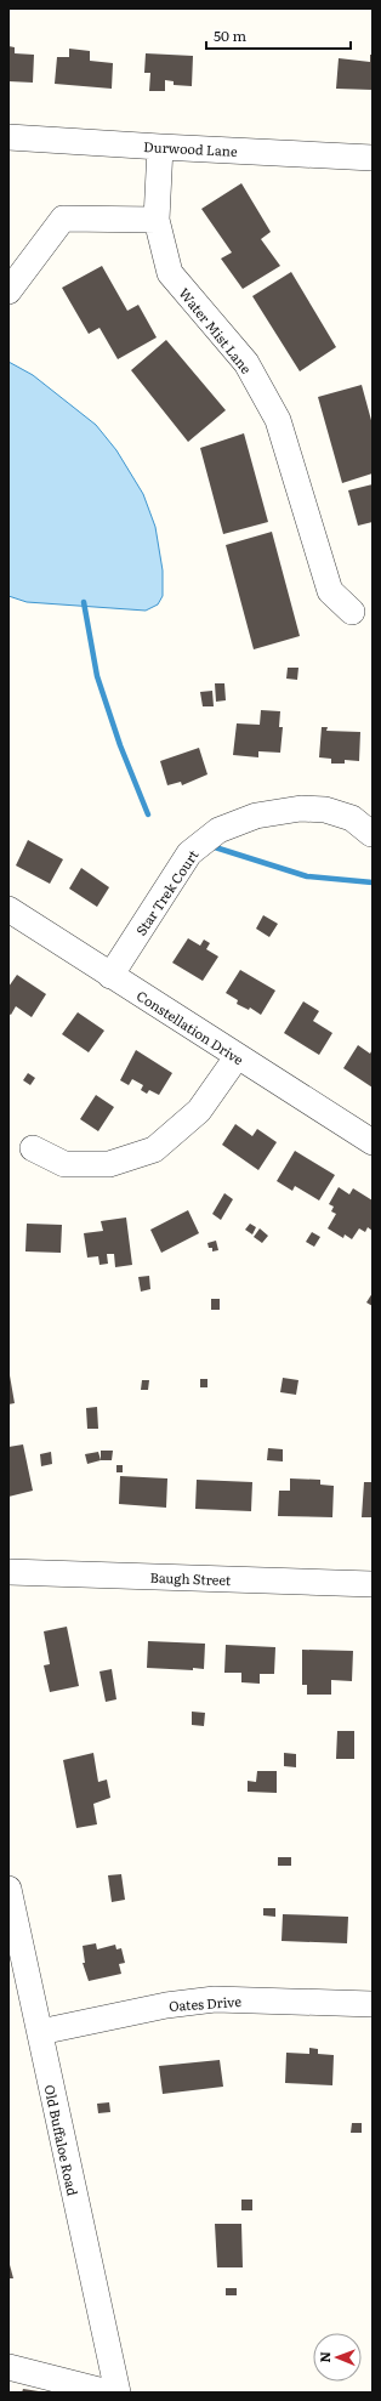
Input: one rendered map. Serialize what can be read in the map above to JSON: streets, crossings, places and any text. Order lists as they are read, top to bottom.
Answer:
{
  "streets": {
    "street": [
      "Durwood Lane",
      "Water Mist Lane",
      "Star Trek Court",
      "Constellation Drive",
      "Baugh Street",
      "Oates Drive",
      "Old Buffaloe Road"
    ]
  },
  "crossings": [
    ["Durwood Lane", "Water Mist Lane"],
    ["Star Trek Court", "Constellation Drive"],
    ["Oates Drive", "Old Buffaloe Road"]
  ],
  "scale_bar": "50 m",
  "north": "left"
}
